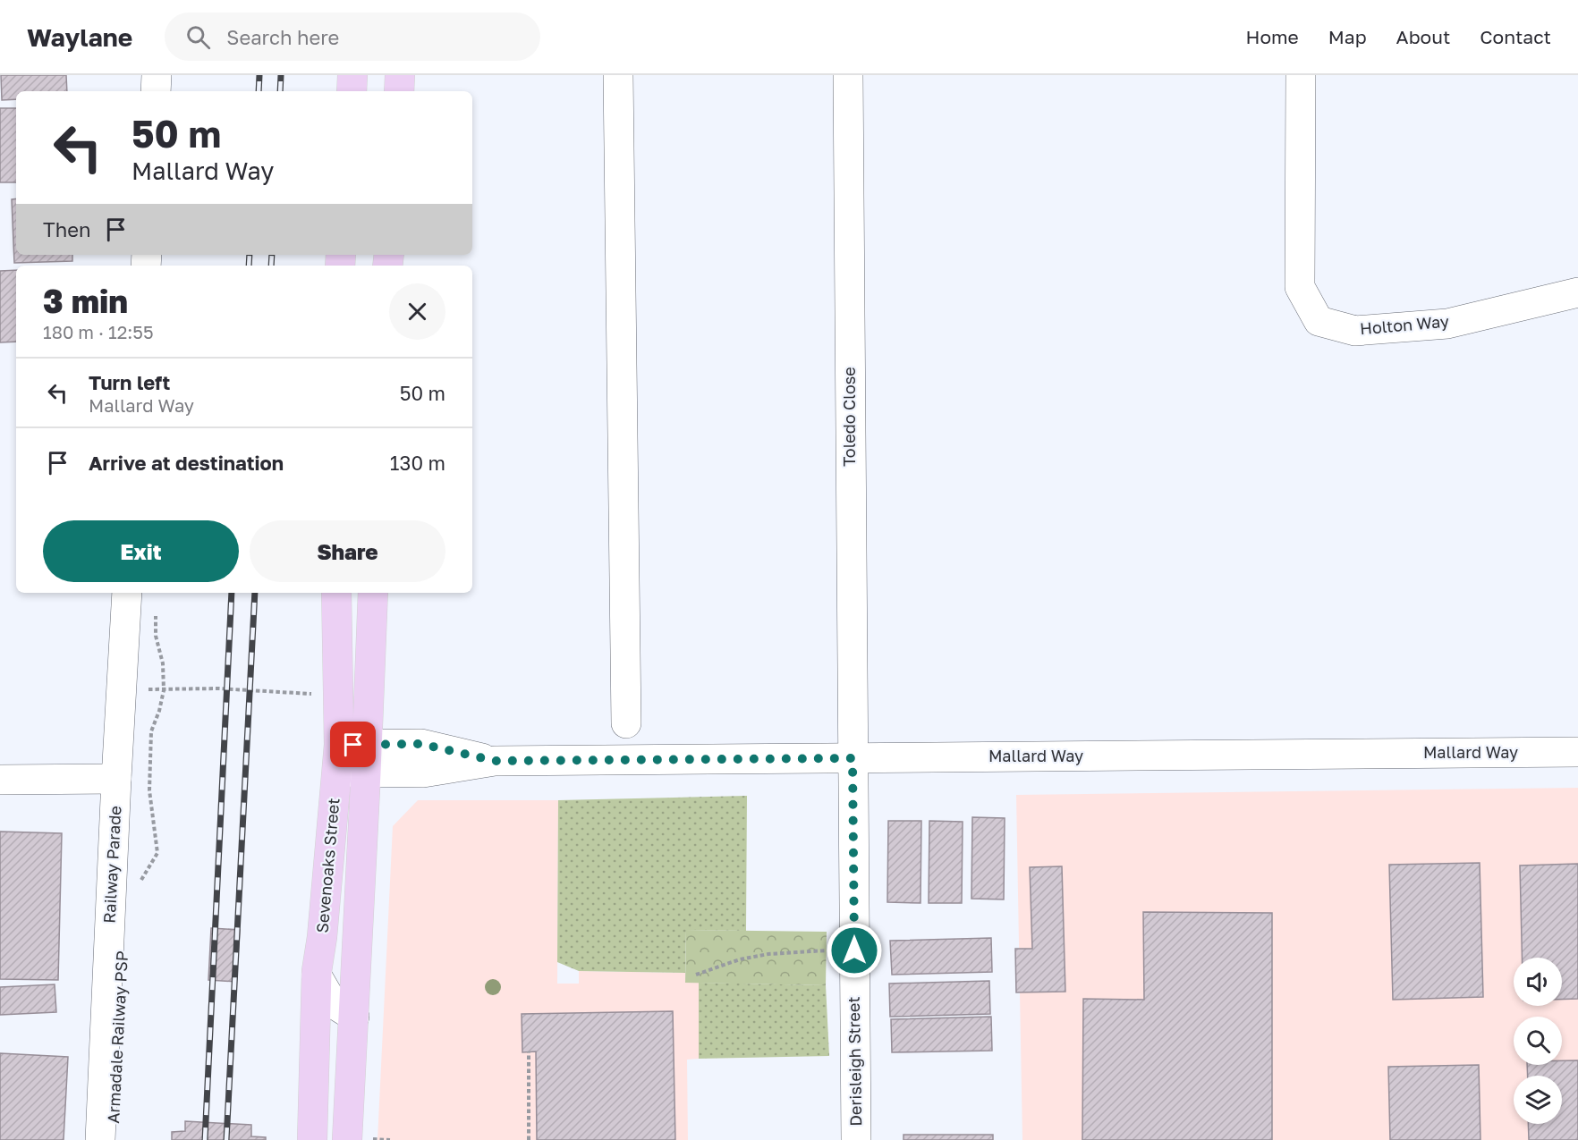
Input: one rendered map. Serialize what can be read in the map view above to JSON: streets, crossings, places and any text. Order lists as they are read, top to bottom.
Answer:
{
  "streets": {
    "main road": ["Sevenoaks Street"],
    "street": [
      "Holton Way",
      "Toledo Close",
      "Mallard Way",
      "Railway Parade",
      "Derisleigh Street"
    ]
  },
  "crossings": [
    ["Toledo Close", "Mallard Way"],
    ["Toledo Close", "Derisleigh Street"],
    ["Mallard Way", "Sevenoaks Street"],
    ["Mallard Way", "Derisleigh Street"]
  ],
  "page": {
    "header": "Waylane",
    "search": "Search here",
    "nav": [
      "Home",
      "Map",
      "About",
      "Contact"
    ],
    "turn": ["50 m", "Mallard Way"],
    "then": "Then",
    "heading": ["3 min", "180 m · 12:55"],
    "list": [
      {
        "name": "Turn left",
        "note": "Mallard Way",
        "value": "50 m"
      },
      {
        "name": "Arrive at destination",
        "value": "130 m"
      }
    ],
    "buttons": ["Exit", "Share"]
  }
}
